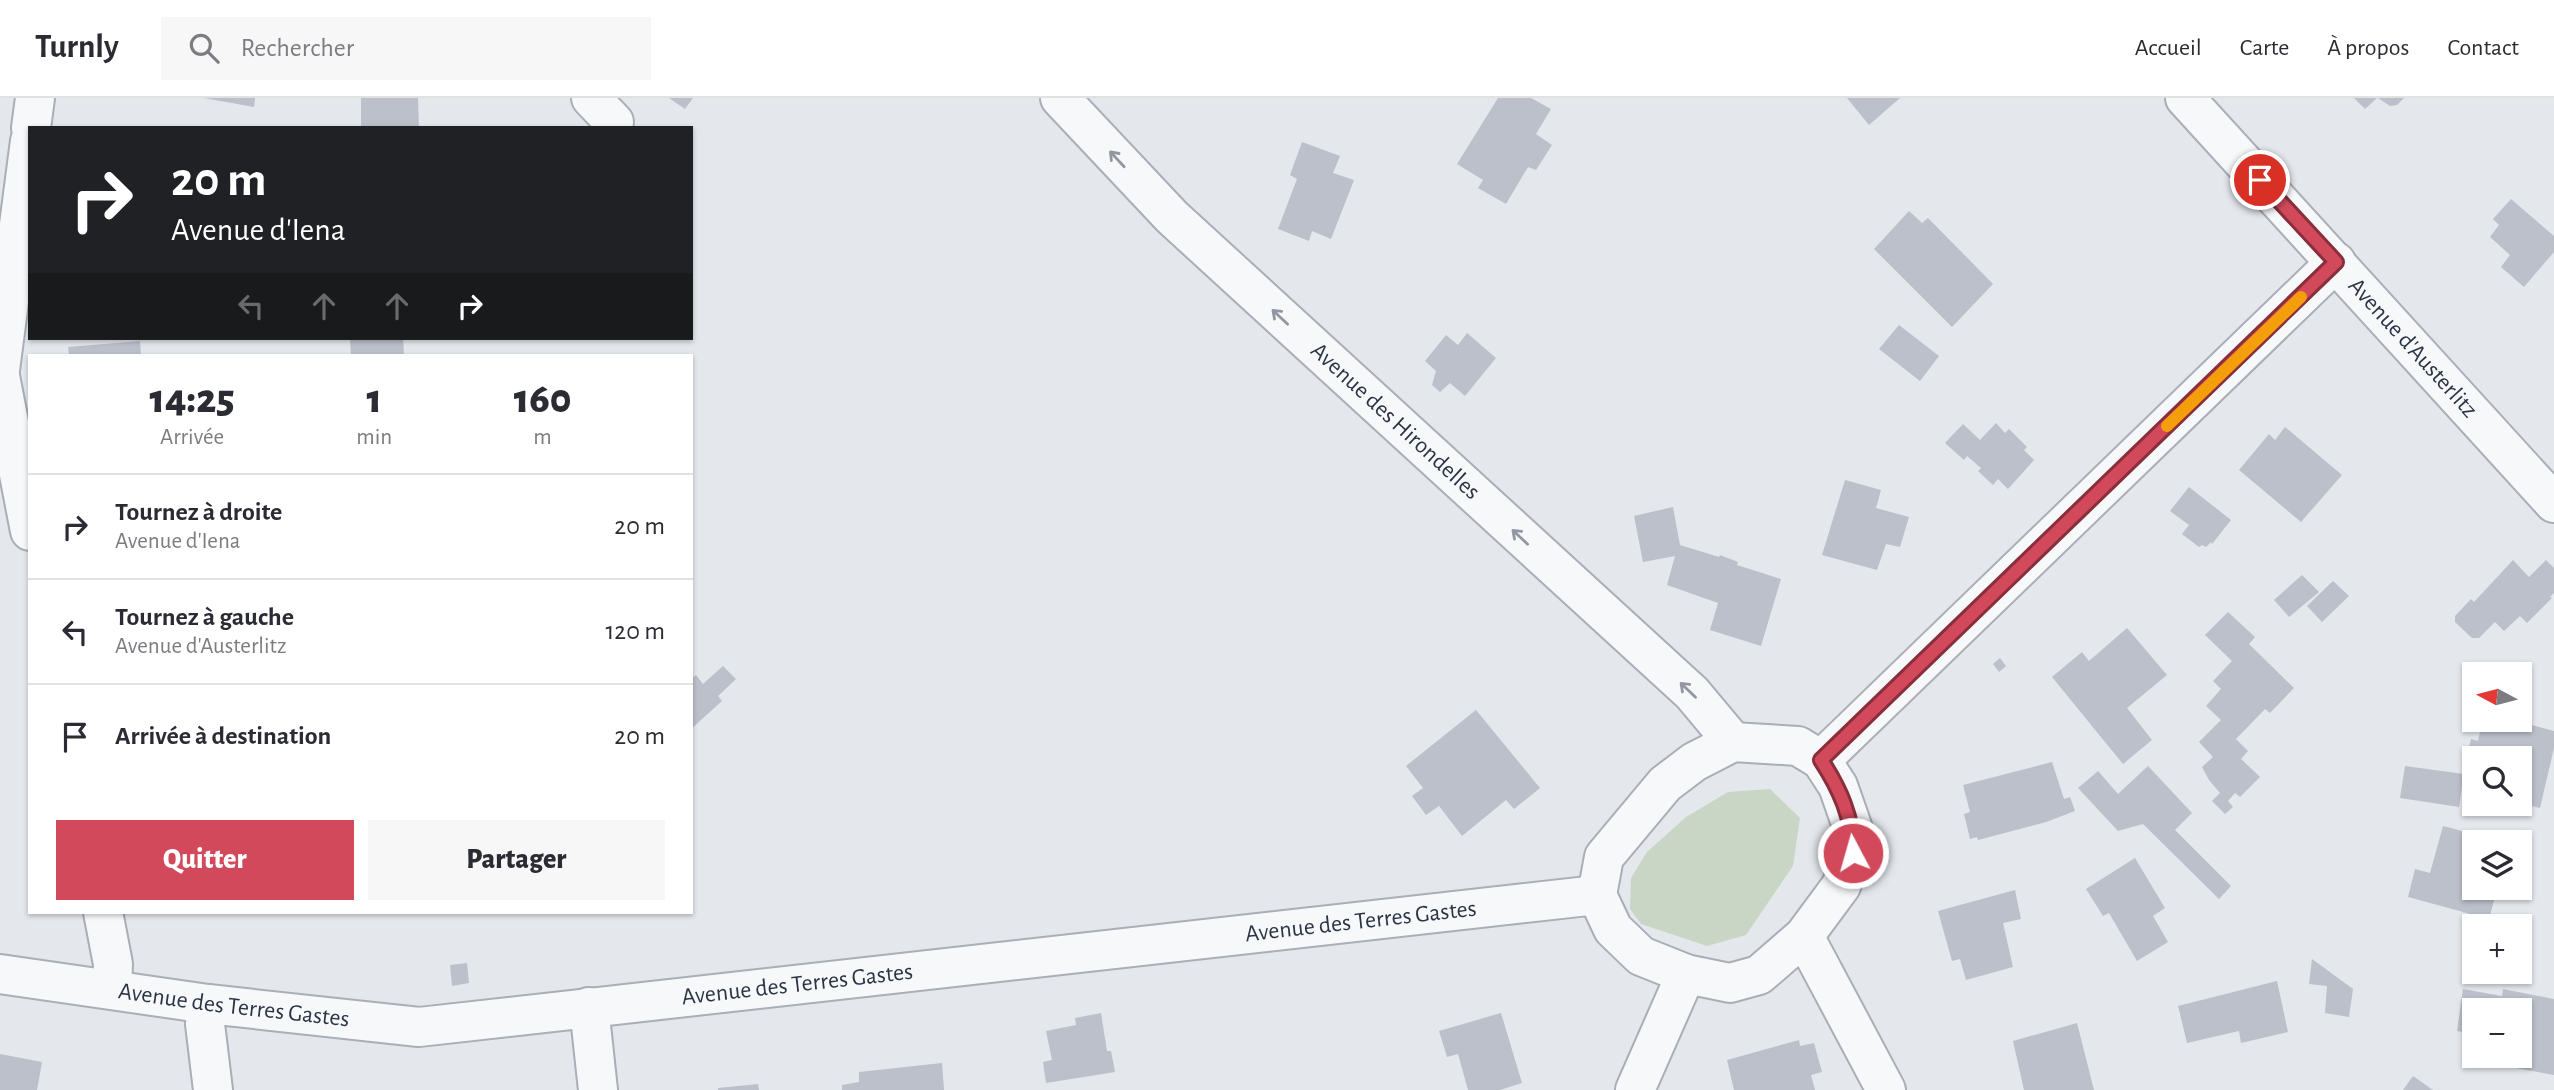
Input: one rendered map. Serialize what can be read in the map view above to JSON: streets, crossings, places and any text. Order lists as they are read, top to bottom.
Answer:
{
  "streets": {
    "street": ["Avenue d'Austerlitz", "Avenue des Hirondelles", "Avenue des Terres Gastes"]
  },
  "crossings": [
    ["Avenue des Hirondelles", "Avenue des Terres Gastes"]
  ],
  "one_way": ["Avenue des Hirondelles"],
  "north": "left",
  "page": {
    "header": "Turnly",
    "search": "Rechercher",
    "nav": [
      "Accueil",
      "Carte",
      "À propos",
      "Contact"
    ],
    "turn": ["20 m", "Avenue d'Iena"],
    "eta": [
      "14:25",
      "Arrivée",
      "1",
      "min",
      "160",
      "m"
    ],
    "list": [
      {
        "name": "Tournez à droite",
        "note": "Avenue d'Iena",
        "value": "20 m"
      },
      {
        "name": "Tournez à gauche",
        "note": "Avenue d'Austerlitz",
        "value": "120 m"
      },
      {
        "name": "Arrivée à destination",
        "value": "20 m"
      }
    ],
    "map_buttons": ["+", "−"],
    "buttons": ["Quitter", "Partager"]
  }
}
